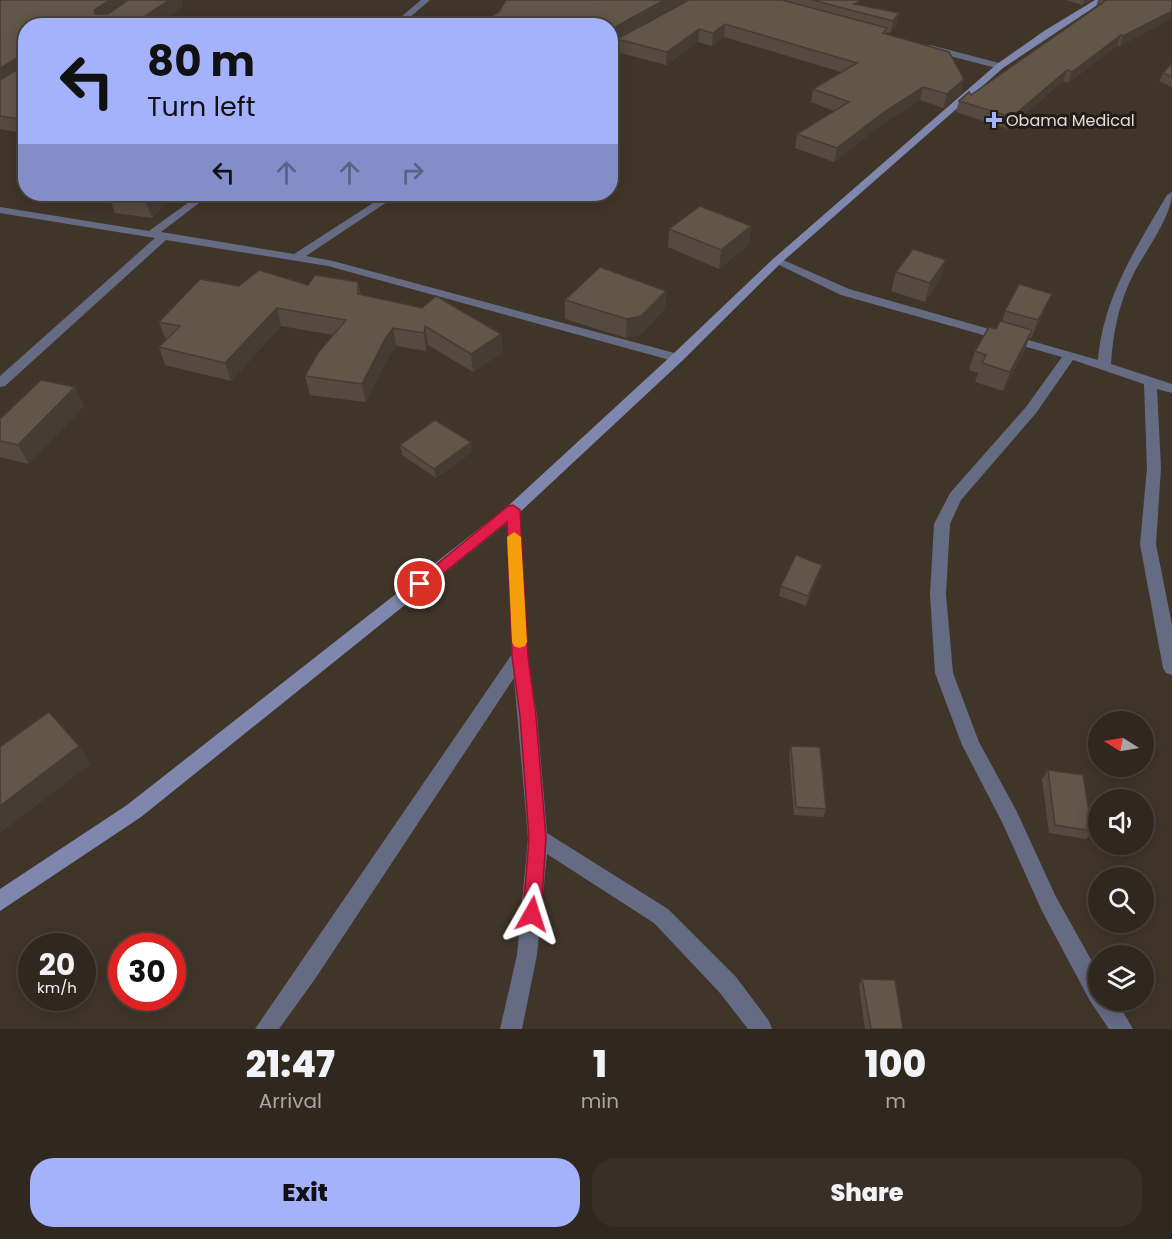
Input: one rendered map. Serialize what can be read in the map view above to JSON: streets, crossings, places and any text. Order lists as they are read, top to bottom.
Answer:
{
  "places": {
    "health": ["Obama Medical"]
  },
  "north": "left",
  "page": {
    "turn": ["80 m", "Turn left"],
    "speed": "20 km/h",
    "limit": "30",
    "eta": [
      "21:47",
      "Arrival",
      "1",
      "min",
      "100",
      "m"
    ],
    "buttons": ["Exit", "Share"]
  }
}
